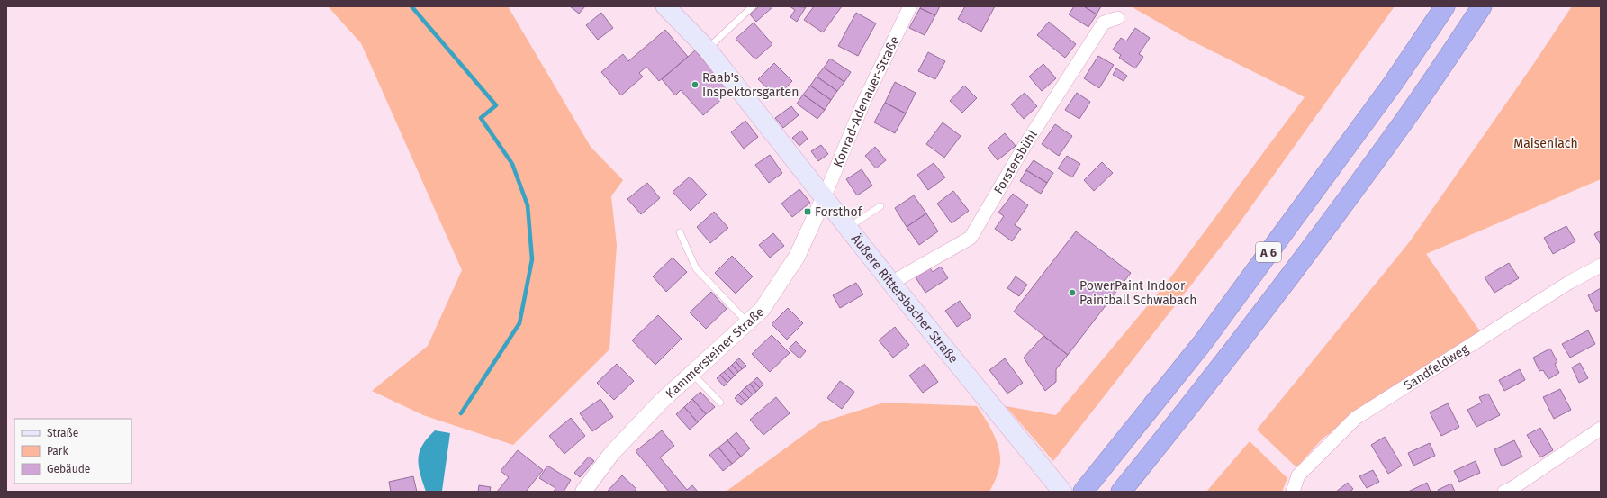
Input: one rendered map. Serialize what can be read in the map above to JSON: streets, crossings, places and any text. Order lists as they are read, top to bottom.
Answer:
{
  "streets": {
    "highway": ["A 6"],
    "main road": ["Äußere Rittersbacher Straße"],
    "street": [
      "Konrad-Adenauer-Straße",
      "Forstersbühl",
      "Kammersteiner Straße",
      "Sandfeldweg"
    ]
  },
  "crossings": [
    ["Konrad-Adenauer-Straße", "Äußere Rittersbacher Straße"],
    ["Konrad-Adenauer-Straße", "Kammersteiner Straße"],
    ["Forstersbühl", "Äußere Rittersbacher Straße"],
    ["Äußere Rittersbacher Straße", "Kammersteiner Straße"]
  ],
  "parks": ["Maisenlach"],
  "places": {
    "other": ["Raab's Inspektorsgarten", "PowerPaint Indoor Paintball Schwabach"],
    "transit": ["Forsthof"]
  },
  "legend": ["Straße", "Park", "Gebäude"]
}
